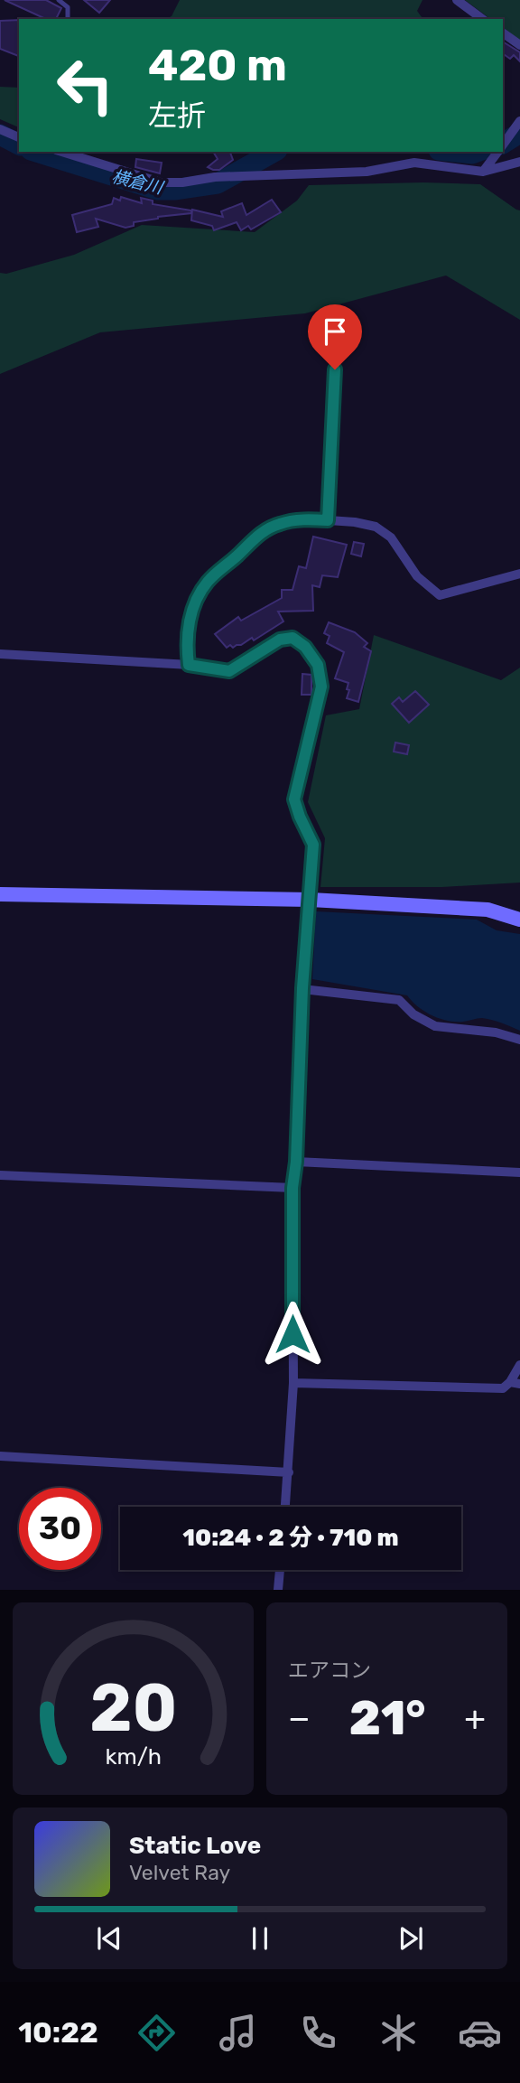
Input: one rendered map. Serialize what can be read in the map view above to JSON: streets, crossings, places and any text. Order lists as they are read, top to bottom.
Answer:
{
  "water": ["横倉川"],
  "page": {
    "turn": ["420 m", "左折"],
    "limit": "30",
    "trip": "10:24 · 2 分 · 710 m",
    "tile": "エアコン",
    "heat": ["−", "21°", "+"],
    "song": ["Static Love", "Velvet Ray"],
    "tabs": "10:22",
    "gauge": ["20", "km/h"]
  }
}
